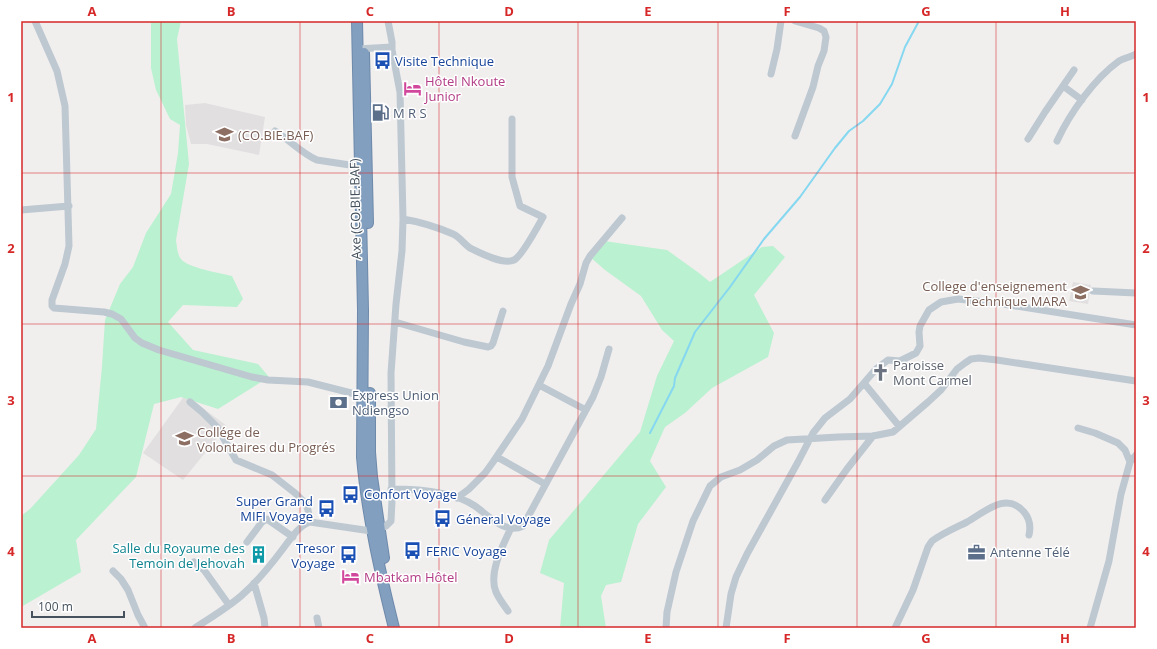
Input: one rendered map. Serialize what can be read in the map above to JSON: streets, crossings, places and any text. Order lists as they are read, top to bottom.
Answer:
{
  "streets": {
    "highway": ["Axe (CO.BIE.BAF)"]
  },
  "places": {
    "bus stop": [
      "Visite Technique",
      "Confort Voyage",
      "Super Grand MIFI Voyage",
      "Géneral Voyage",
      "FERIC Voyage",
      "Tresor Voyage"
    ],
    "hotel": ["Hôtel Nkoute Junior", "Mbatkam Hôtel"],
    "fuel station": ["M R S"],
    "school or university": ["(CO.BIE.BAF)", "College d'enseignement Technique MARA", "Collége de Volontaires du Progrés"],
    "church": ["Paroisse Mont Carmel"],
    "bank": ["Express Union Ndiengso"],
    "office": ["Antenne Télé"],
    "building": ["Salle du Royaume des Temoin de Jehovah"]
  },
  "scale_bar": "100 m",
  "grid": {
    "columns": [
      "A",
      "B",
      "C",
      "D",
      "E",
      "F",
      "G",
      "H"
    ],
    "rows": [
      "1",
      "2",
      "3",
      "4"
    ]
  }
}
